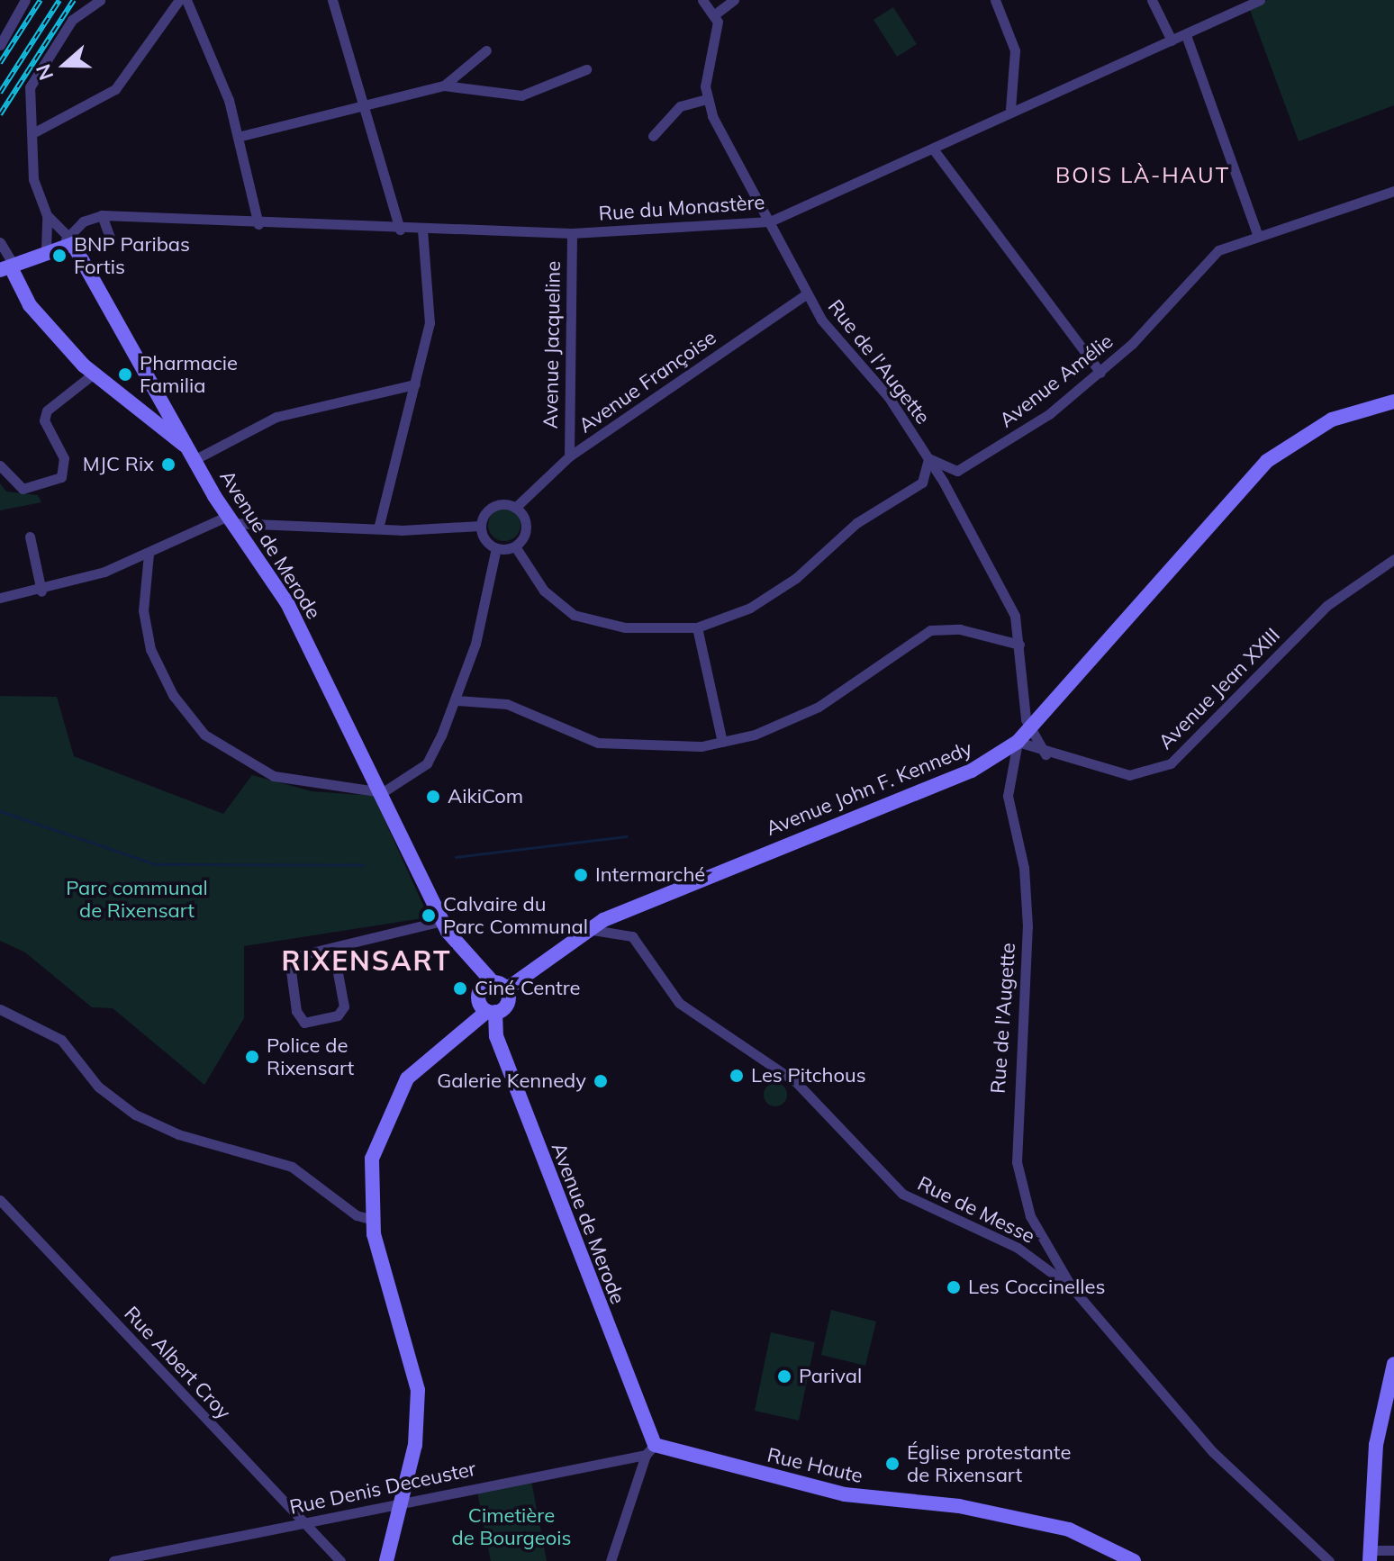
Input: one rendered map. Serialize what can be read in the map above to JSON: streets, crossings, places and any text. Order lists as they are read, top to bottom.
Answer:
{
  "streets": {
    "street": [
      "Rue du Monastère",
      "Avenue Jacqueline",
      "Rue de l'Augette",
      "Avenue Amélie",
      "Avenue Françoise",
      "Avenue de Merode",
      "Avenue Jean XXIII",
      "Avenue John F. Kennedy",
      "Rue de Messe",
      "Rue Albert Croy",
      "Rue Haute",
      "Rue Denis Deceuster"
    ]
  },
  "crossings": [
    ["Rue du Monastère", "Avenue Jacqueline"],
    ["Rue du Monastère", "Rue de l'Augette"],
    ["Avenue Jacqueline", "Avenue Françoise"],
    ["Rue de l'Augette", "Avenue Amélie"],
    ["Rue de l'Augette", "Avenue Françoise"],
    ["Rue de l'Augette", "Avenue Jean XXIII"],
    ["Rue de l'Augette", "Avenue John F. Kennedy"],
    ["Rue de l'Augette", "Rue de Messe"],
    ["Avenue de Merode", "Avenue John F. Kennedy"],
    ["Avenue de Merode", "Rue Haute"],
    ["Avenue de Merode", "Rue Denis Deceuster"],
    ["Avenue Jean XXIII", "Avenue John F. Kennedy"],
    ["Avenue John F. Kennedy", "Rue de Messe"],
    ["Rue Albert Croy", "Rue Denis Deceuster"],
    ["Rue Haute", "Rue Denis Deceuster"]
  ],
  "districts": ["BOIS LÀ-HAUT", "RIXENSART"],
  "parks": ["Parc communal de Rixensart", "Cimetière de Bourgeois"],
  "places": [
    "BNP Paribas Fortis",
    "Pharmacie Familia",
    "MJC Rix",
    "AikiCom",
    "Intermarché",
    "Calvaire du Parc Communal",
    "Ciné Centre",
    "Police de Rixensart",
    "Les Pitchous",
    "Galerie Kennedy",
    "Les Coccinelles",
    "Parival",
    "Église protestante de Rixensart"
  ],
  "north": "left"
}
